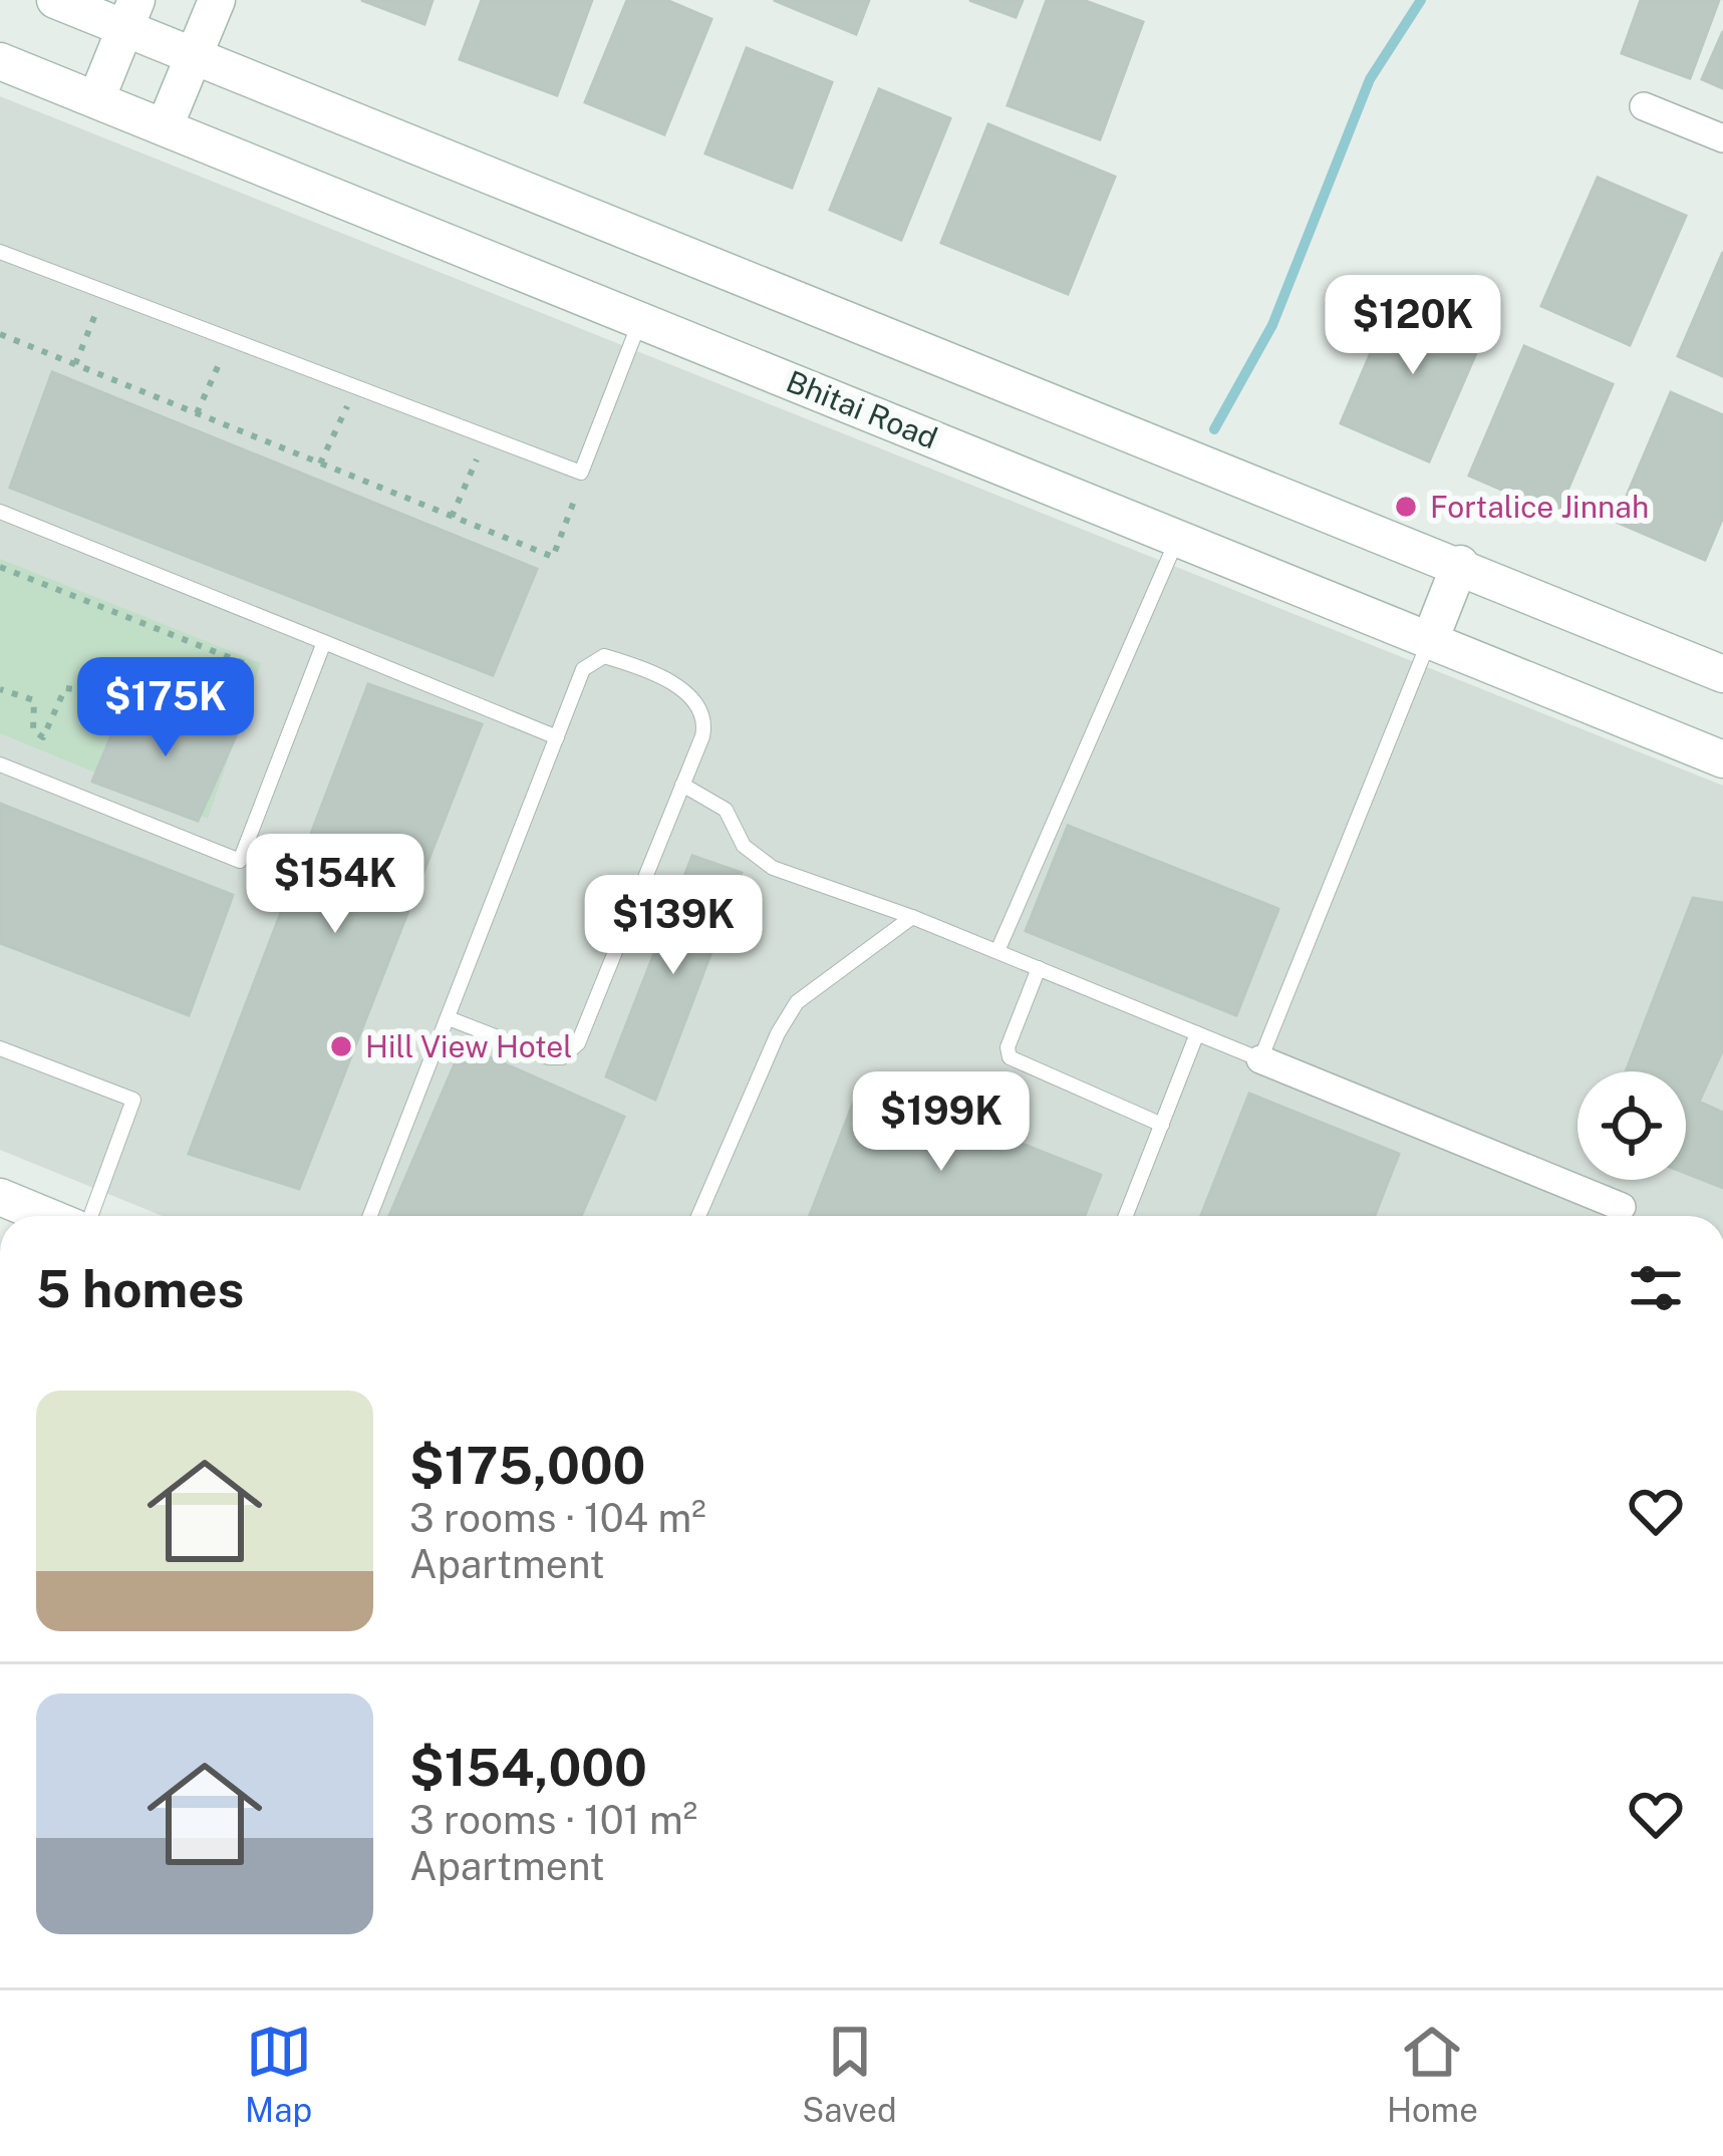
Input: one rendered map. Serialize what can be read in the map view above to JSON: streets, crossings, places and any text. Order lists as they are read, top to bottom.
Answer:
{
  "streets": {
    "street": ["Bhitai Road"]
  },
  "places": ["Fortalice Jinnah", "Hill View Hotel"],
  "page": {
    "price": [
      "$120K",
      "$175K",
      "$154K",
      "$139K",
      "$199K"
    ],
    "heading": "5 homes",
    "list": [
      {
        "name": "$175,000",
        "note": "3 rooms · 104 m² · Apartment"
      },
      {
        "name": "$154,000",
        "note": "3 rooms · 101 m² · Apartment"
      }
    ],
    "tabs": ["Map", "Saved", "Home"]
  }
}
